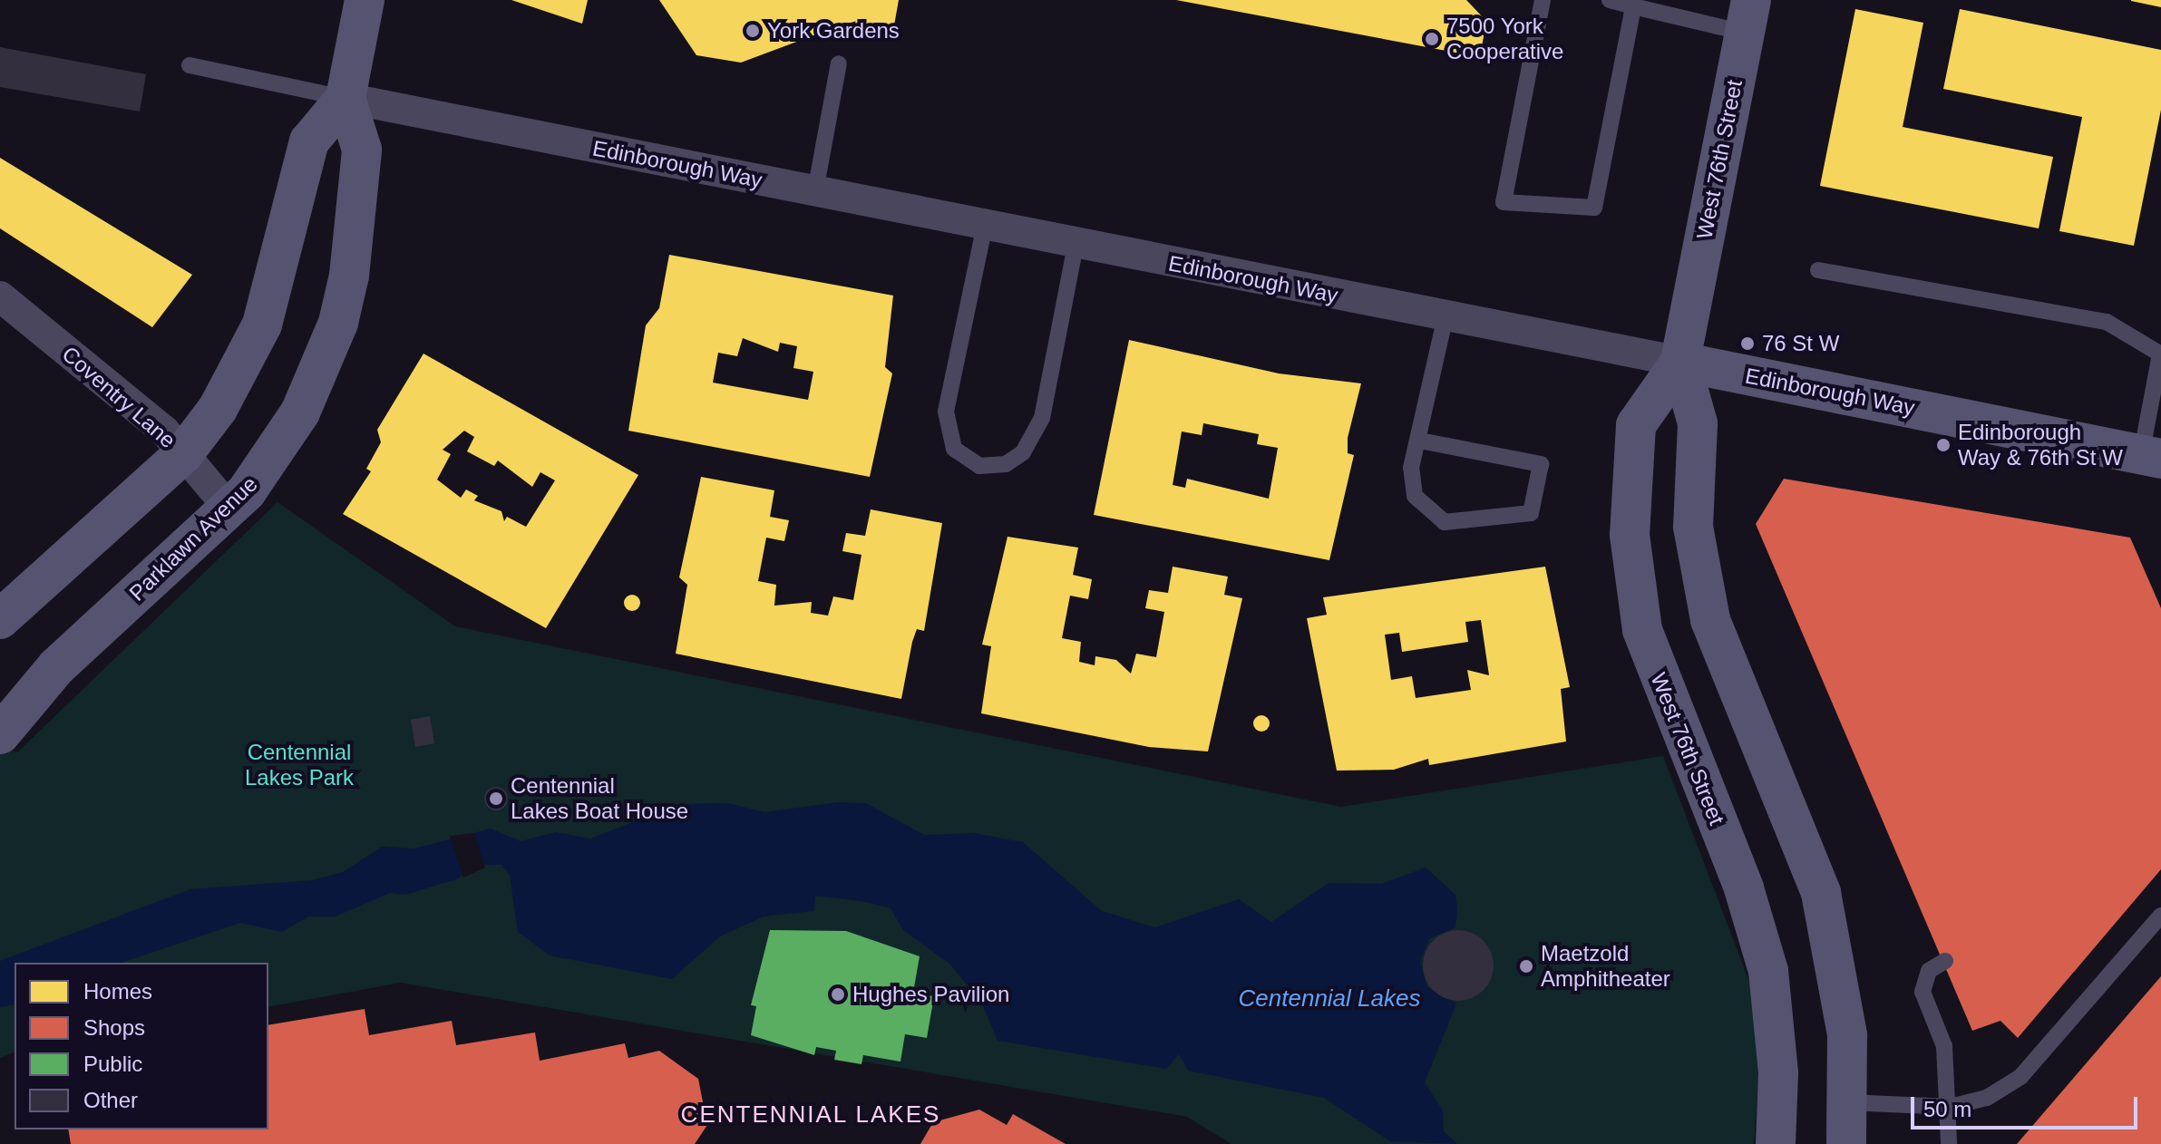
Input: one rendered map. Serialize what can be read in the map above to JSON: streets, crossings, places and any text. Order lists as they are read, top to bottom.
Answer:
{
  "streets": {
    "street": [
      "West 76th Street",
      "Edinborough Way",
      "Coventry Lane",
      "Parklawn Avenue"
    ]
  },
  "crossings": [
    ["West 76th Street", "Edinborough Way"],
    ["Edinborough Way", "Parklawn Avenue"],
    ["Coventry Lane", "Parklawn Avenue"]
  ],
  "districts": ["CENTENNIAL LAKES"],
  "water": ["Centennial Lakes"],
  "parks": ["Centennial Lakes Park"],
  "places": [
    "York Gardens",
    "7500 York Cooperative",
    "76 St W",
    "Edinborough Way & 76th St W",
    "Centennial Lakes Boat House",
    "Maetzold Amphitheater",
    "Hughes Pavilion"
  ],
  "legend": [
    "Homes",
    "Shops",
    "Public",
    "Other"
  ],
  "scale_bar": "50 m"
}
